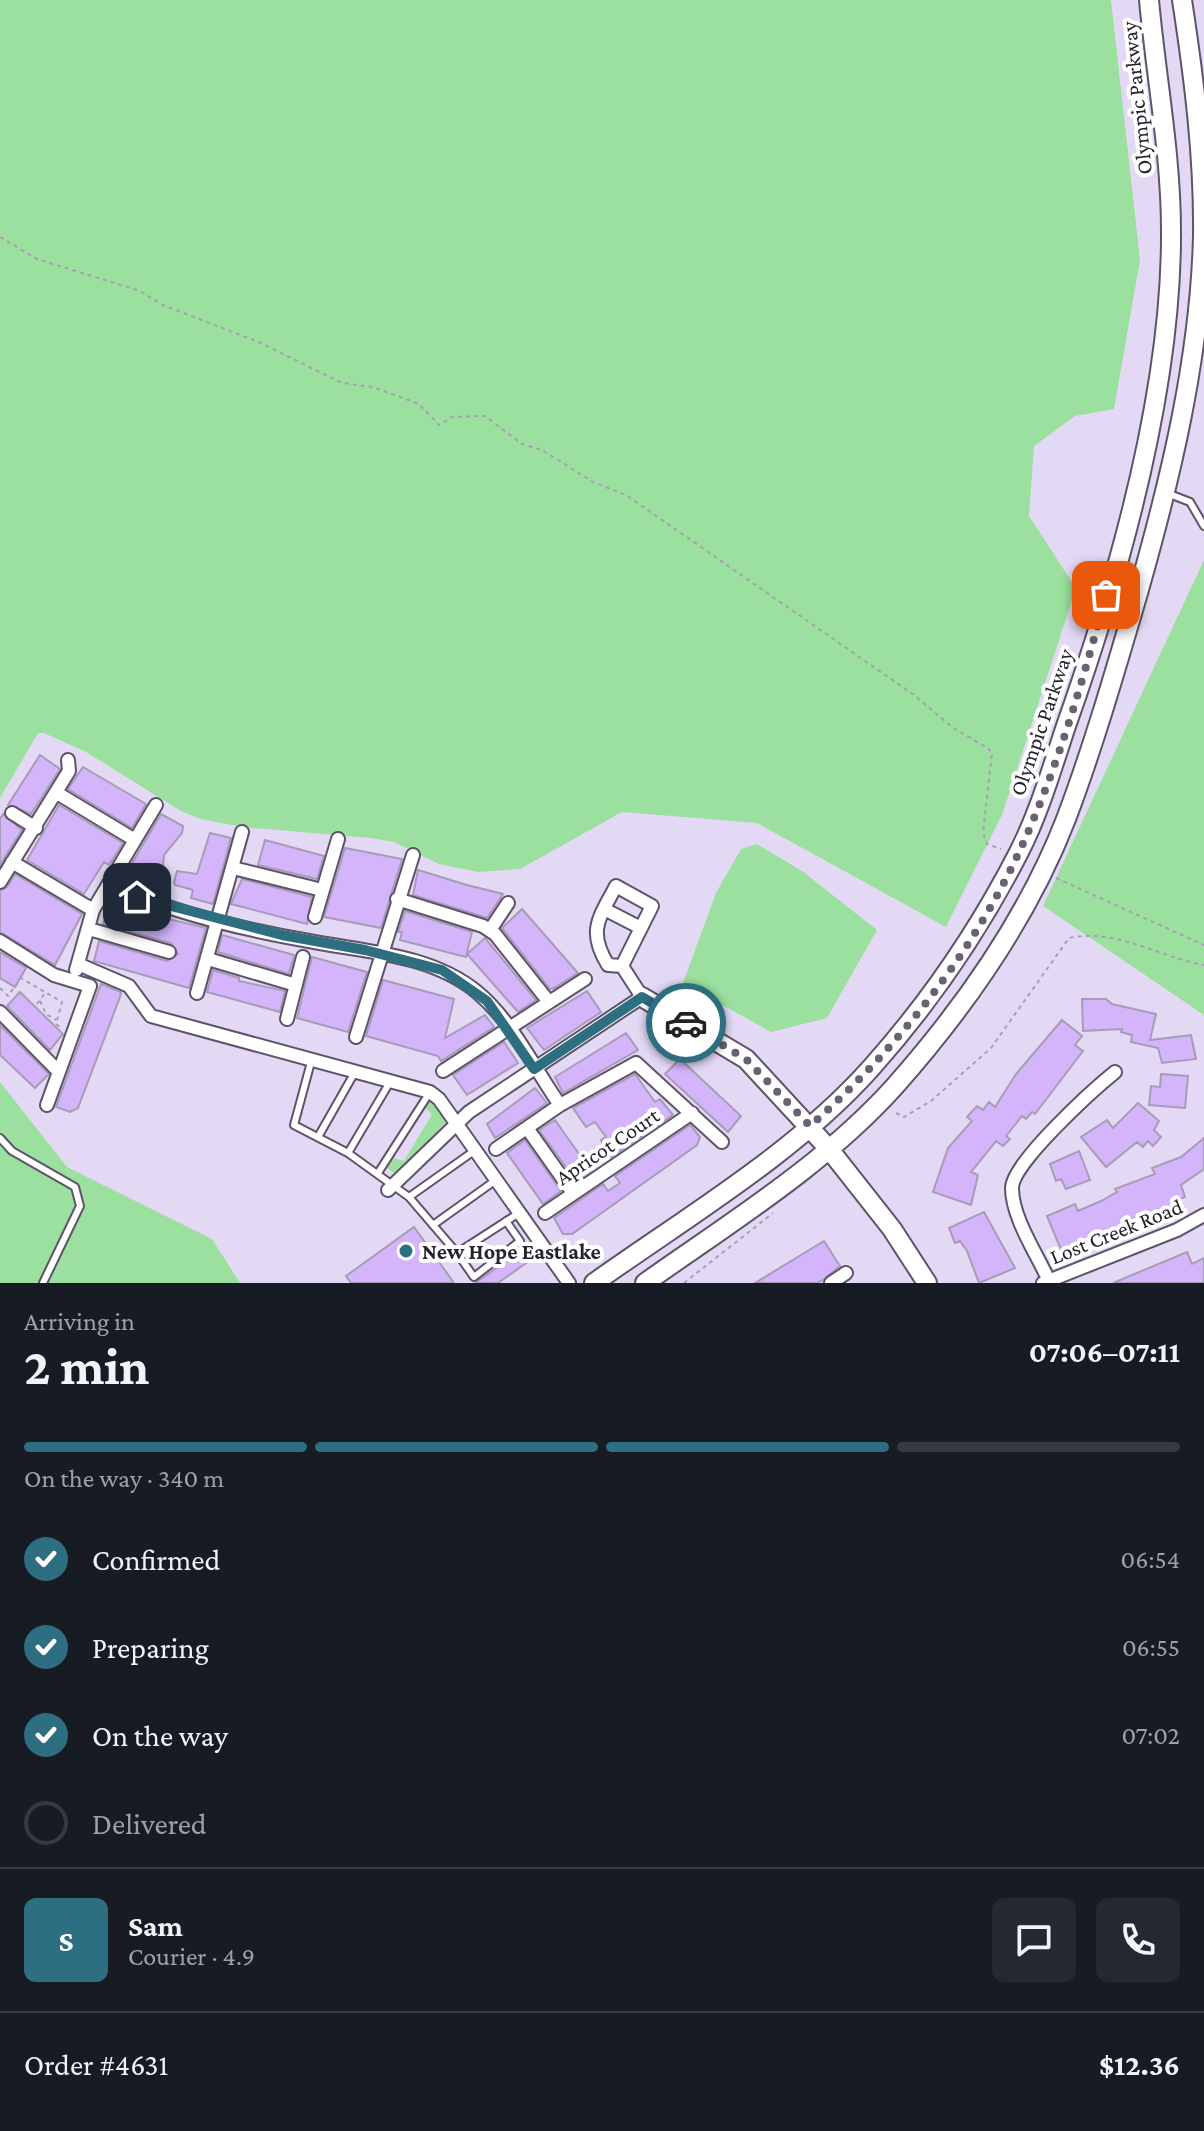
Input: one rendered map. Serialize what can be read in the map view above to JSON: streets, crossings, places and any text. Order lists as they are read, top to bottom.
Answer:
{
  "streets": {
    "main road": ["Olympic Parkway"],
    "street": ["Apricot Court", "Lost Creek Road"]
  },
  "places": ["New Hope Eastlake"],
  "page": {
    "heading": ["2 min", "Arriving in", "07:06–07:11"],
    "panel": [
      "Sam",
      "Courier · 4.9",
      "Order #4631",
      "$12.36"
    ],
    "bar": "On the way · 340 m",
    "list": [
      ["Confirmed", "06:54"],
      ["Preparing", "06:55"],
      ["On the way", "07:02"],
      "Delivered"
    ],
    "round": "S"
  }
}
